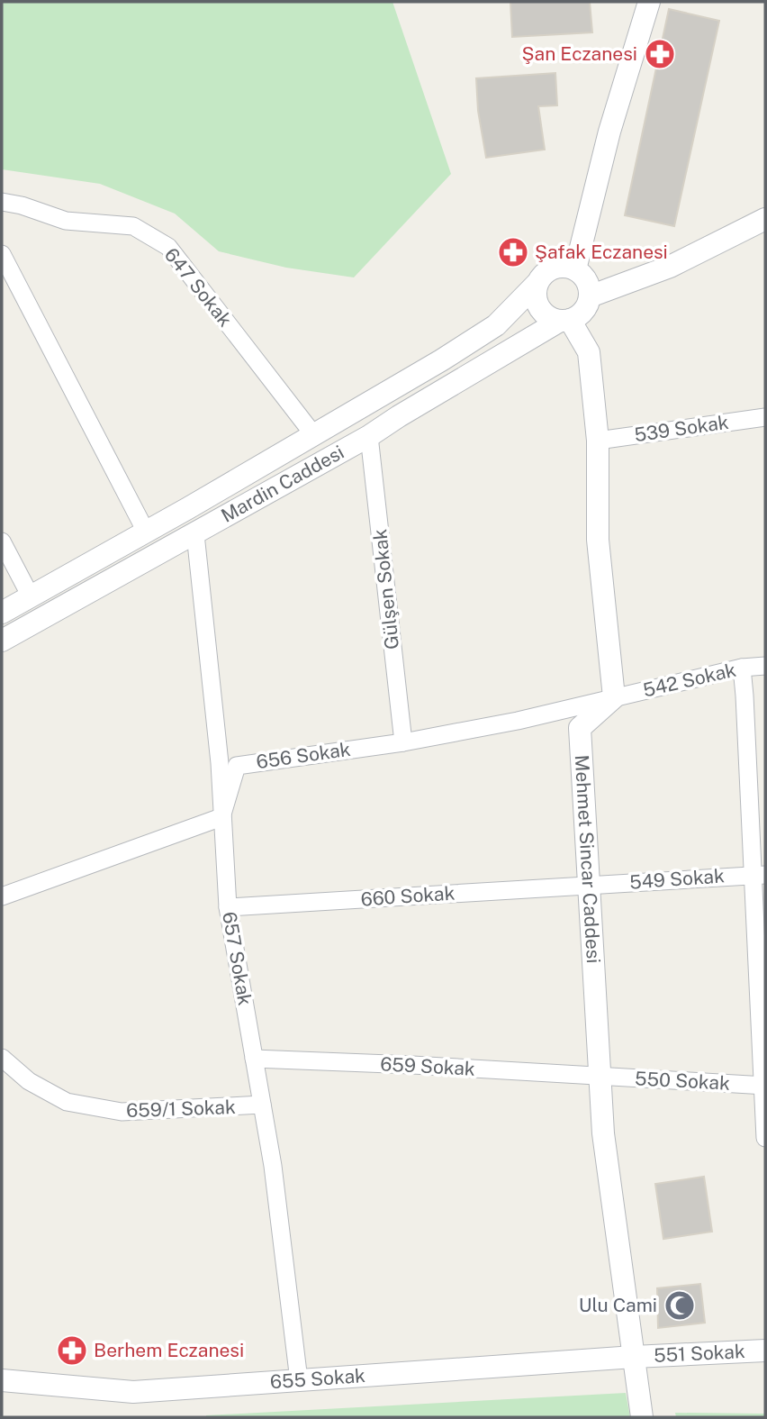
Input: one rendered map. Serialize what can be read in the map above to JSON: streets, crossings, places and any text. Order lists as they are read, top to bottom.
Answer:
{
  "streets": {
    "street": [
      "647 Sokak",
      "539 Sokak",
      "Mardin Caddesi",
      "Gülşen Sokak",
      "542 Sokak",
      "656 Sokak",
      "Mehmet Sincar Caddesi",
      "549 Sokak",
      "660 Sokak",
      "657 Sokak",
      "659 Sokak",
      "550 Sokak",
      "659/1 Sokak",
      "551 Sokak",
      "655 Sokak"
    ]
  },
  "crossings": [
    ["647 Sokak", "Mardin Caddesi"],
    ["Mardin Caddesi", "Gülşen Sokak"],
    ["Mardin Caddesi", "657 Sokak"],
    ["Gülşen Sokak", "656 Sokak"],
    ["542 Sokak", "656 Sokak"],
    ["542 Sokak", "Mehmet Sincar Caddesi"],
    ["656 Sokak", "Mehmet Sincar Caddesi"],
    ["656 Sokak", "657 Sokak"],
    ["Mehmet Sincar Caddesi", "549 Sokak"],
    ["Mehmet Sincar Caddesi", "660 Sokak"],
    ["Mehmet Sincar Caddesi", "659 Sokak"],
    ["Mehmet Sincar Caddesi", "550 Sokak"],
    ["Mehmet Sincar Caddesi", "551 Sokak"],
    ["Mehmet Sincar Caddesi", "655 Sokak"],
    ["549 Sokak", "660 Sokak"],
    ["660 Sokak", "657 Sokak"],
    ["657 Sokak", "659 Sokak"],
    ["657 Sokak", "659/1 Sokak"],
    ["657 Sokak", "655 Sokak"],
    ["659 Sokak", "550 Sokak"],
    ["551 Sokak", "655 Sokak"]
  ],
  "places": {
    "pharmacy": ["Şan Eczanesi", "Şafak Eczanesi", "Berhem Eczanesi"],
    "mosque": ["Ulu Cami"]
  }
}
